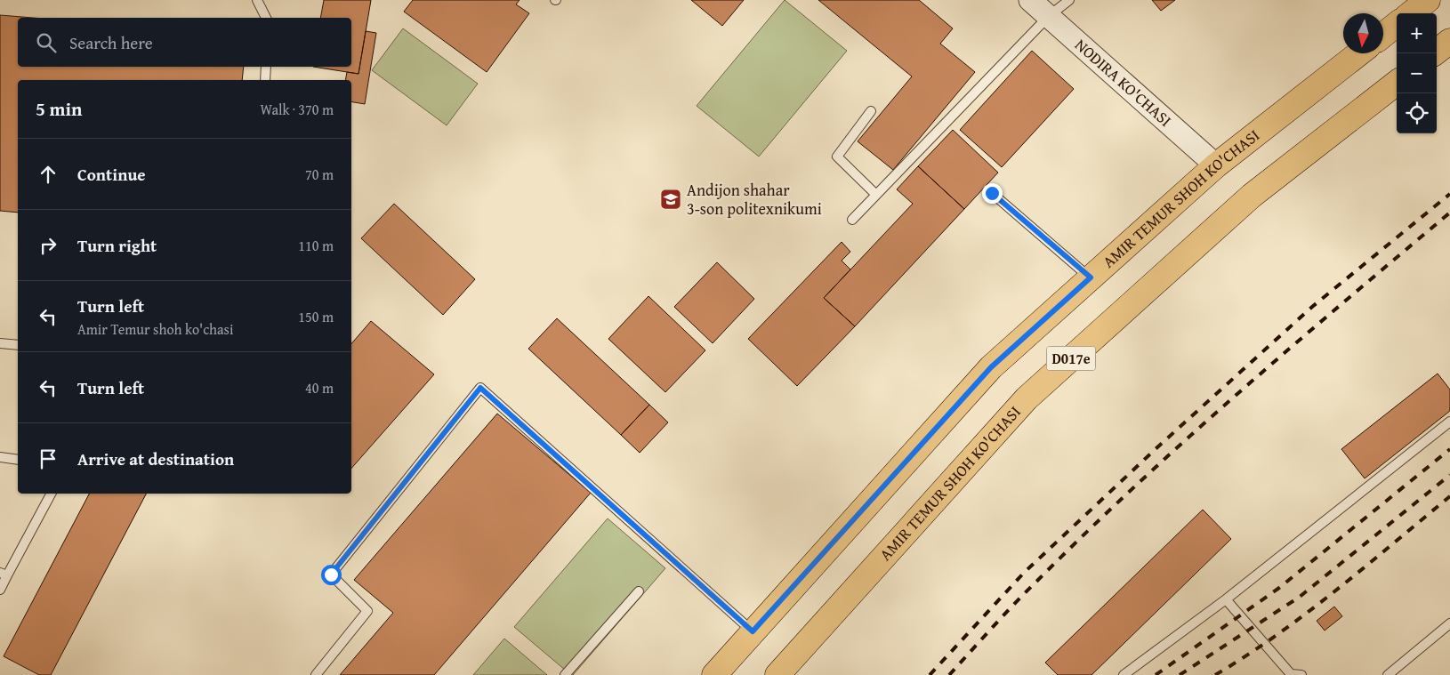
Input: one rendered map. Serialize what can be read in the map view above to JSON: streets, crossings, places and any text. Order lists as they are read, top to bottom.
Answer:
{
  "streets": {
    "main road": ["AMIR TEMUR SHOH KO'CHASI", "D017e"],
    "street": ["NODIRA KO'CHASI"]
  },
  "crossings": [
    ["NODIRA KO'CHASI", "AMIR TEMUR SHOH KO'CHASI"]
  ],
  "places": {
    "school or university": ["Andijon shahar 3-son politexnikumi"]
  },
  "north": "bottom",
  "page": {
    "map_buttons": ["+", "−"],
    "search": "Search here",
    "heading": ["5 min", "Walk · 370 m"],
    "list": [
      ["Continue", "70 m"],
      ["Turn right", "110 m"],
      ["Turn left", "Amir Temur shoh ko'chasi", "150 m"],
      ["Turn left", "40 m"],
      "Arrive at destination"
    ]
  }
}
